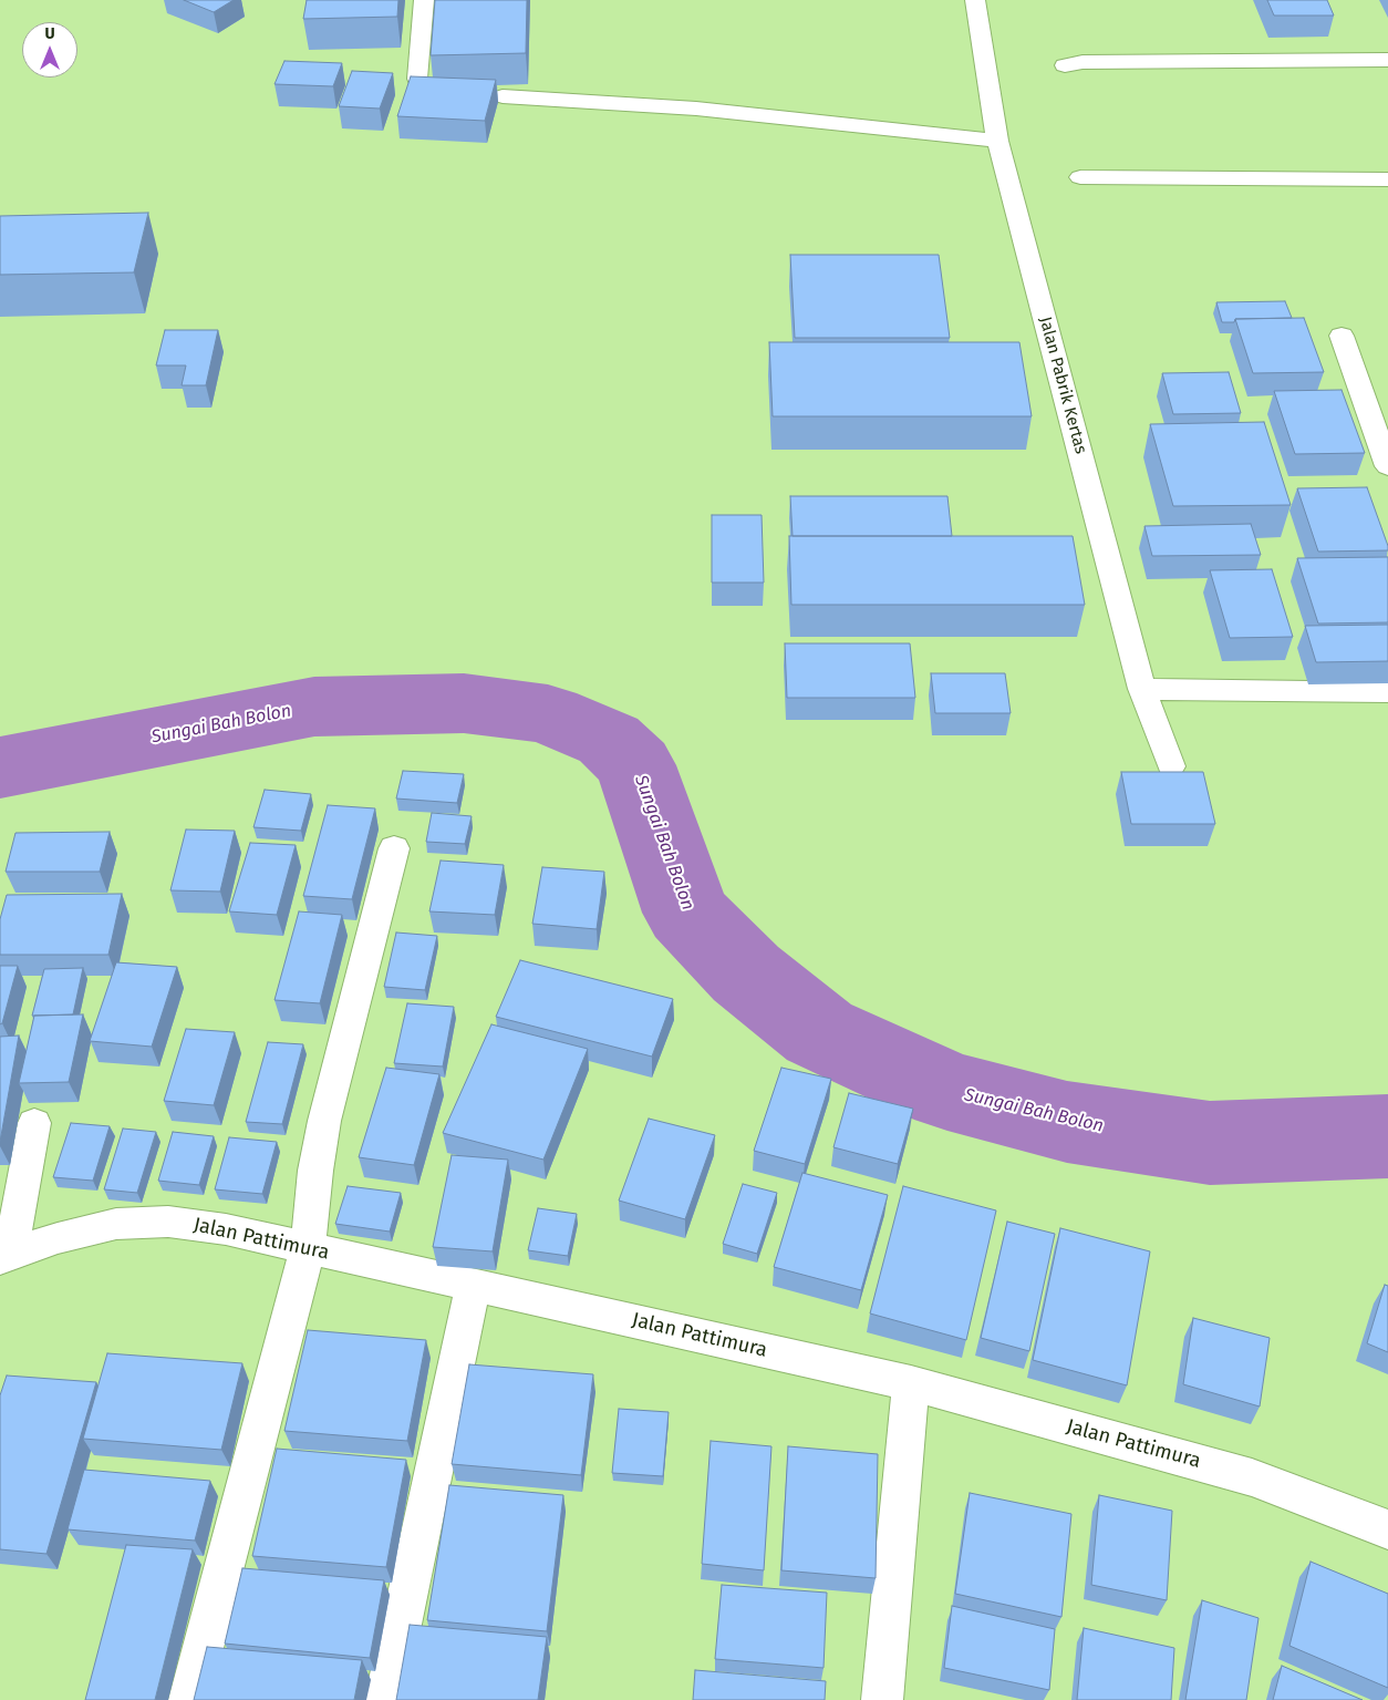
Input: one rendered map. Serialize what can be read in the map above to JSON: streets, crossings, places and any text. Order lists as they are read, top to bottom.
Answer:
{
  "streets": {
    "street": ["Jalan Pabrik Kertas", "Jalan Pattimura"]
  },
  "water": ["Sungai Bah Bolon"],
  "north": "top"
}
